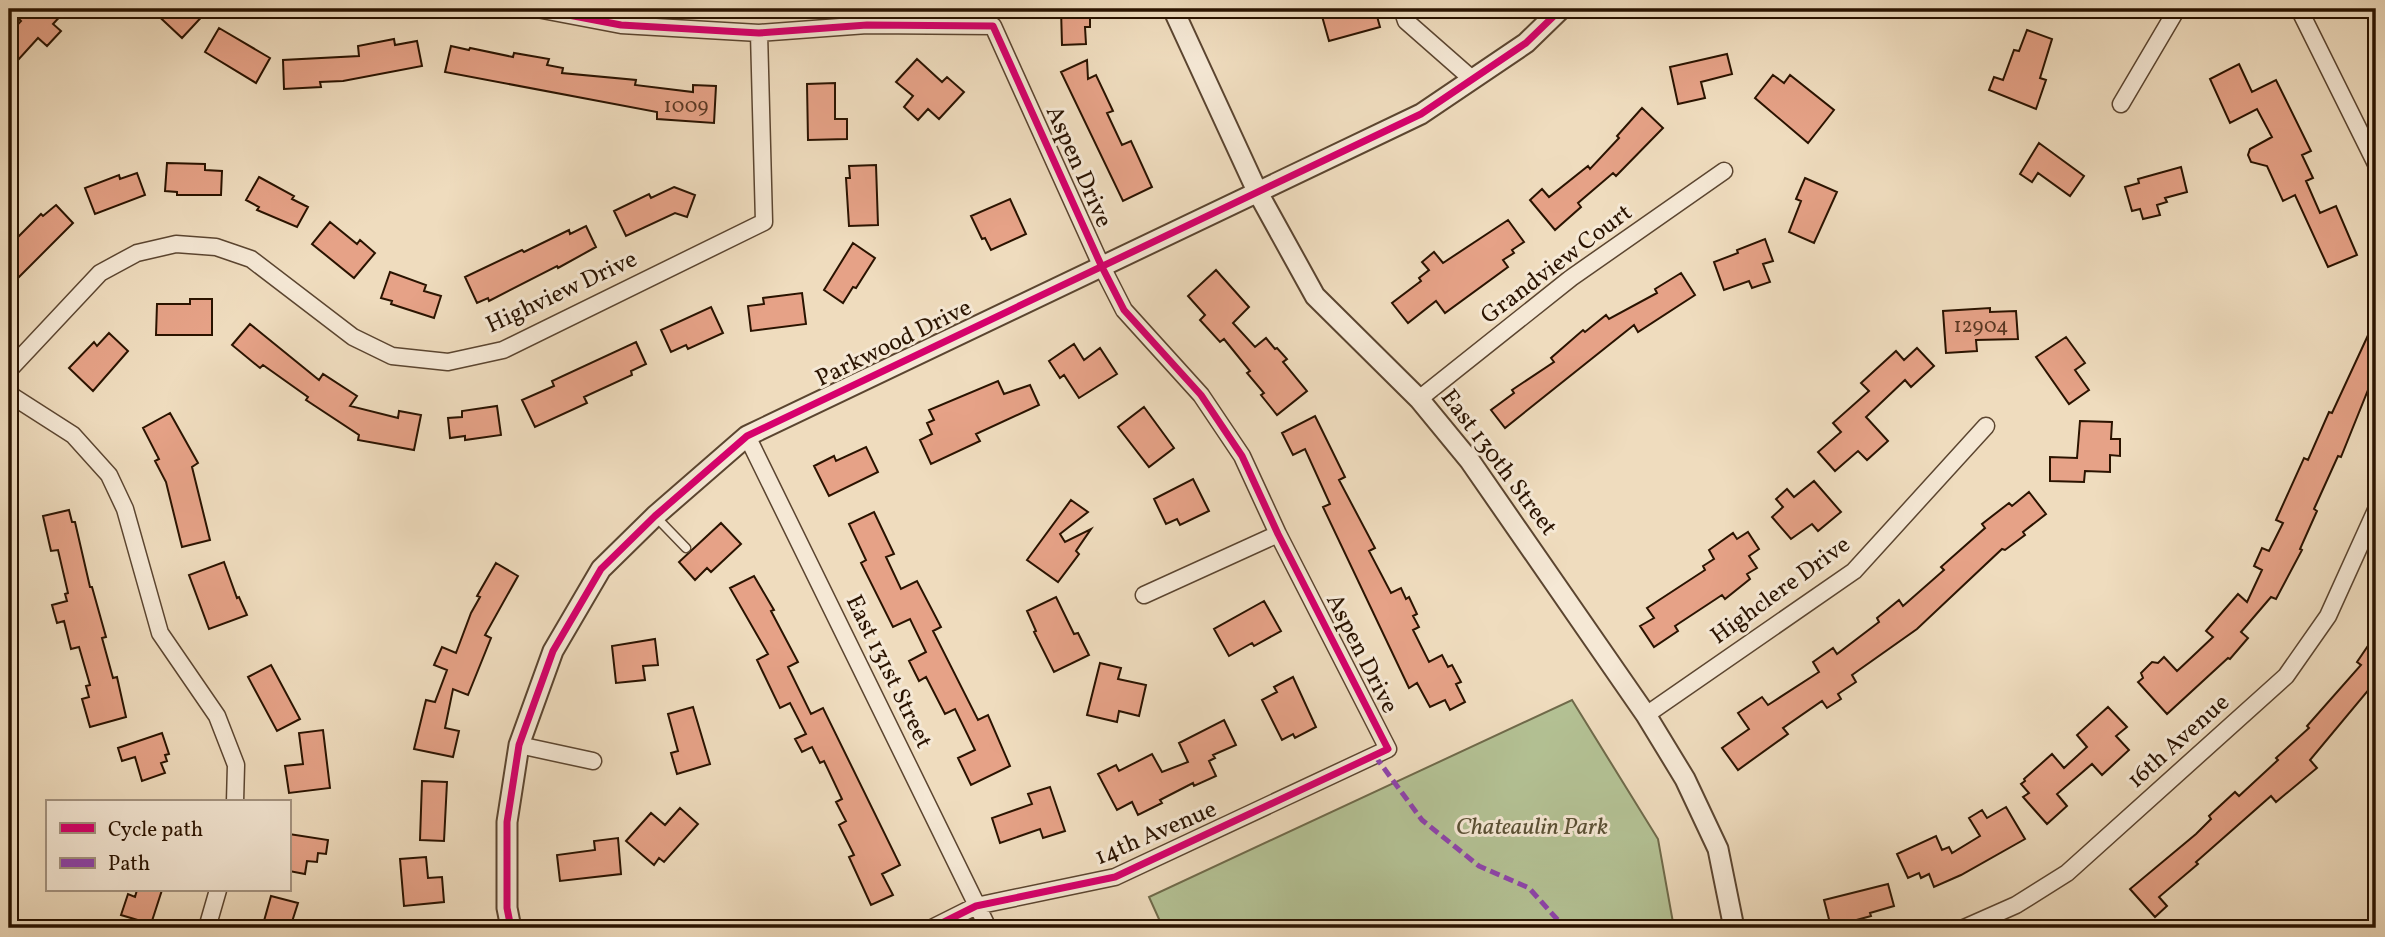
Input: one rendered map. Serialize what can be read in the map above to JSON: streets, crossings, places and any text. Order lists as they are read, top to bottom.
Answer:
{
  "streets": {
    "street": [
      "Aspen Drive",
      "Grandview Court",
      "Highview Drive",
      "Parkwood Drive",
      "East 130th Street",
      "Highclere Drive",
      "East 131st Street",
      "16th Avenue",
      "14th Avenue"
    ]
  },
  "crossings": [
    ["Aspen Drive", "Highview Drive"],
    ["Aspen Drive", "Parkwood Drive"],
    ["Aspen Drive", "14th Avenue"],
    ["Grandview Court", "East 130th Street"],
    ["Parkwood Drive", "East 130th Street"],
    ["Parkwood Drive", "East 131st Street"],
    ["East 130th Street", "Highclere Drive"],
    ["East 131st Street", "14th Avenue"]
  ],
  "parks": ["Chateaulin Park"],
  "house_numbers": ["1009", "12904"],
  "legend": ["Cycle path", "Path"]
}
